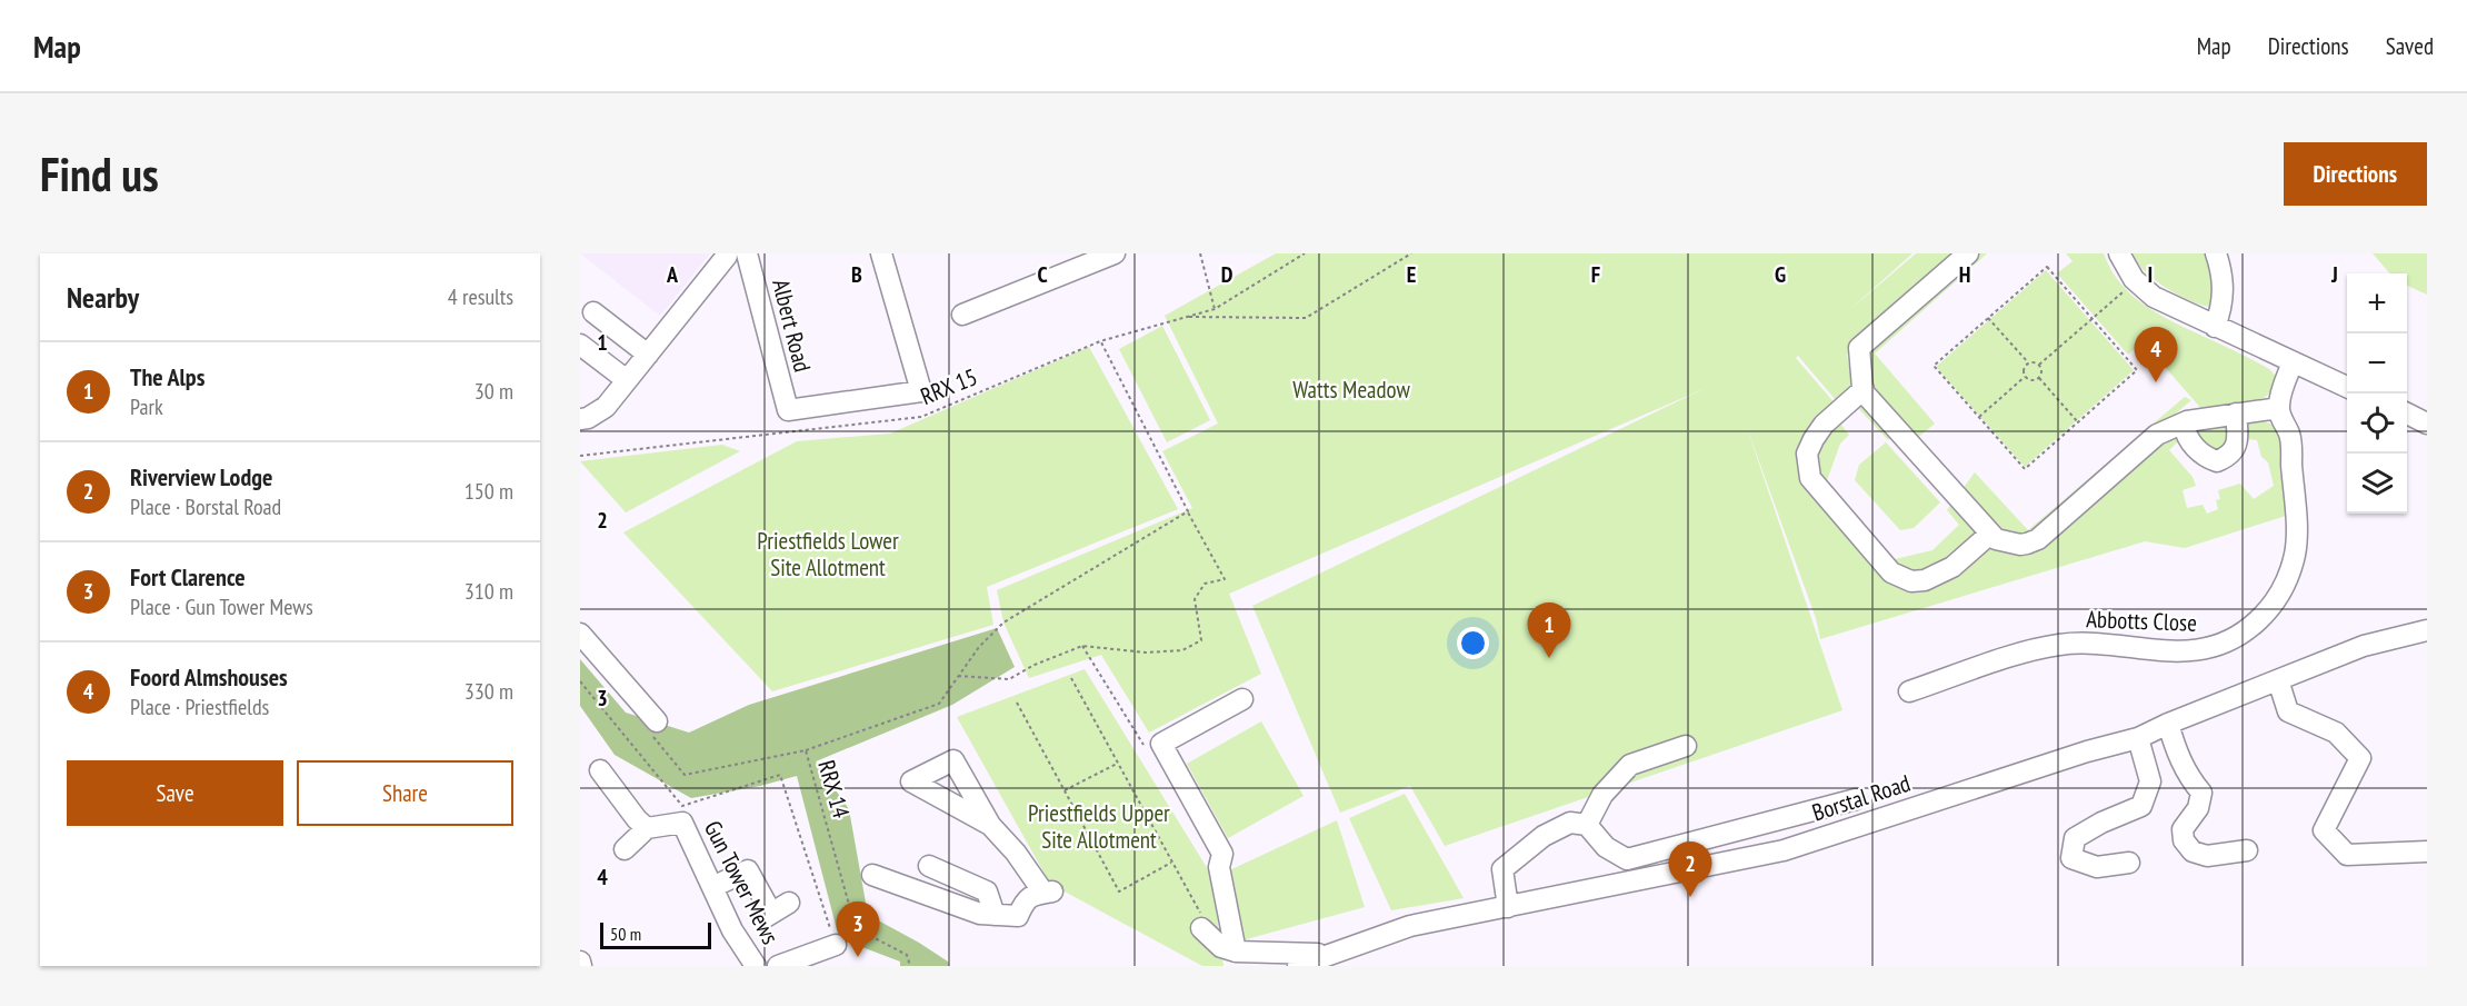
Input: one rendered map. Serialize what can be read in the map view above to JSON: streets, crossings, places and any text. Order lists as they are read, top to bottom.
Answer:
{
  "streets": {
    "street": [
      "Albert Road",
      "Abbotts Close",
      "Borstal Road",
      "Gun Tower Mews"
    ],
    "path": ["RRX 15", "RRX 14"]
  },
  "parks": ["Watts Meadow", "Priestfields Lower Site Allotment", "Priestfields Upper Site Allotment"],
  "scale_bar": "50 m",
  "page": {
    "header": "Map",
    "nav": ["Map", "Directions", "Saved"],
    "buttons": [
      "Directions",
      ["Save", "Share"]
    ],
    "title": "Find us",
    "heading": ["Nearby", "4 results"],
    "map_buttons": ["+", "−"],
    "pins": [
      "4",
      "1",
      "2",
      "3"
    ],
    "list": [
      {
        "mark": "1",
        "name": "The Alps",
        "note": "Park",
        "value": "30 m"
      },
      {
        "mark": "2",
        "name": "Riverview Lodge",
        "note": "Place · Borstal Road",
        "value": "150 m"
      },
      {
        "mark": "3",
        "name": "Fort Clarence",
        "note": "Place · Gun Tower Mews",
        "value": "310 m"
      },
      {
        "mark": "4",
        "name": "Foord Almshouses",
        "note": "Place · Priestfields",
        "value": "330 m"
      }
    ],
    "scale": "50 m"
  },
  "grid": {
    "columns": [
      "A",
      "B",
      "C",
      "D",
      "E",
      "F",
      "G",
      "H",
      "I",
      "J"
    ],
    "rows": [
      "1",
      "2",
      "3",
      "4"
    ]
  }
}
